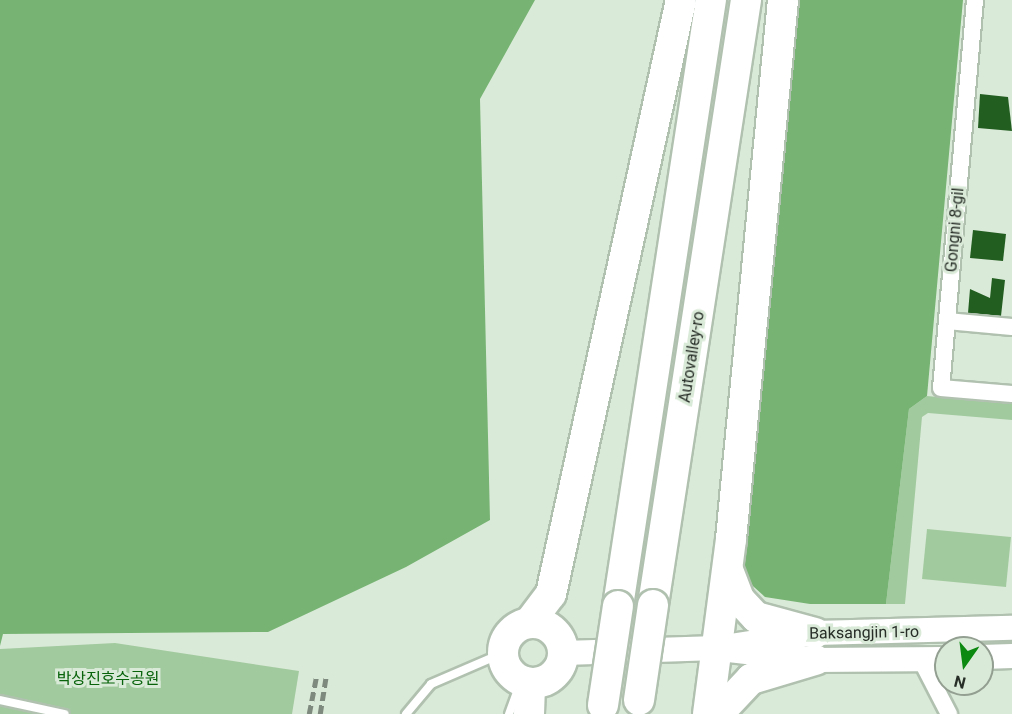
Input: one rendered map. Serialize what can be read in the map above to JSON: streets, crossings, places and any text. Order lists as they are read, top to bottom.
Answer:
{
  "streets": {
    "highway": ["Autovalley-ro"],
    "street": ["Gongni 8-gil", "Baksangjin 1-ro"]
  },
  "parks": ["박상진호수공원"],
  "north": "bottom"
}
